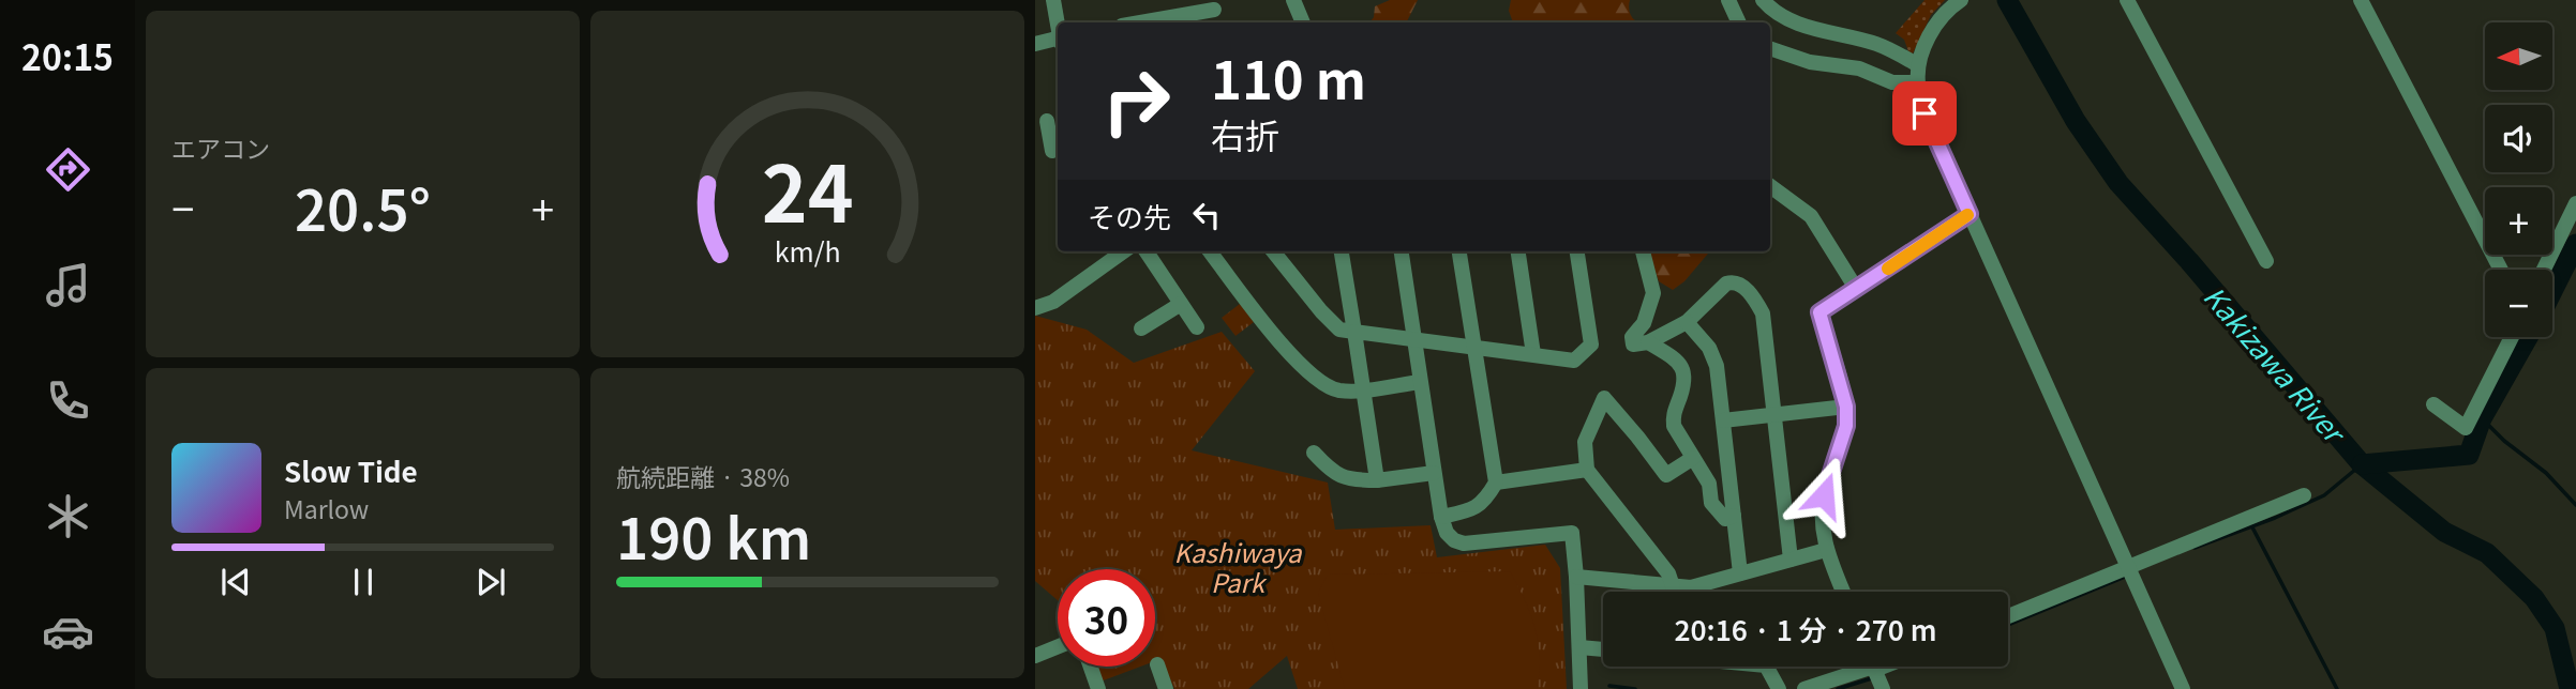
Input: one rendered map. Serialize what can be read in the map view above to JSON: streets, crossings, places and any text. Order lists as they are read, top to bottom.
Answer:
{
  "water": ["Kakizawa River"],
  "parks": ["Kashiwaya Park"],
  "north": "left",
  "page": {
    "tabs": "20:15",
    "tile": [
      "エアコン",
      ["航続距離 · 38%", "190 km"]
    ],
    "map_buttons": ["+", "−"],
    "turn": ["110 m", "右折"],
    "heat": ["−", "20.5°", "+"],
    "then": "その先",
    "song": ["Slow Tide", "Marlow"],
    "limit": "30",
    "trip": "20:16 · 1 分 · 270 m",
    "gauge": ["24", "km/h"]
  }
}
